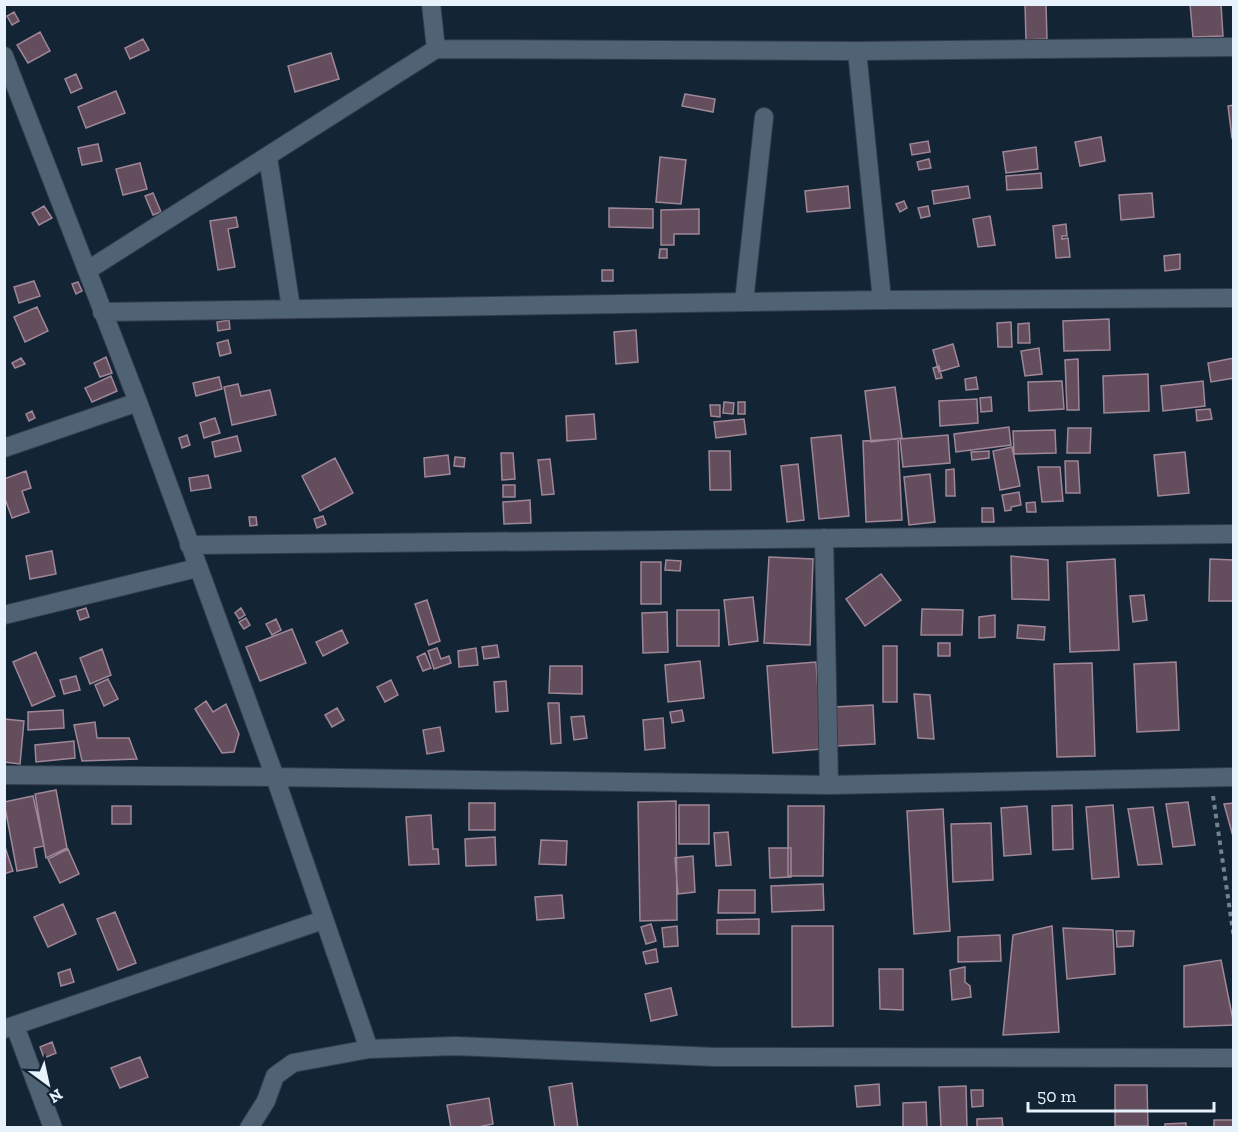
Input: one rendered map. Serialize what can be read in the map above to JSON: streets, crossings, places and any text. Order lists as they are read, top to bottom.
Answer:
{
  "scale_bar": "50 m",
  "north": "bottom right"
}
